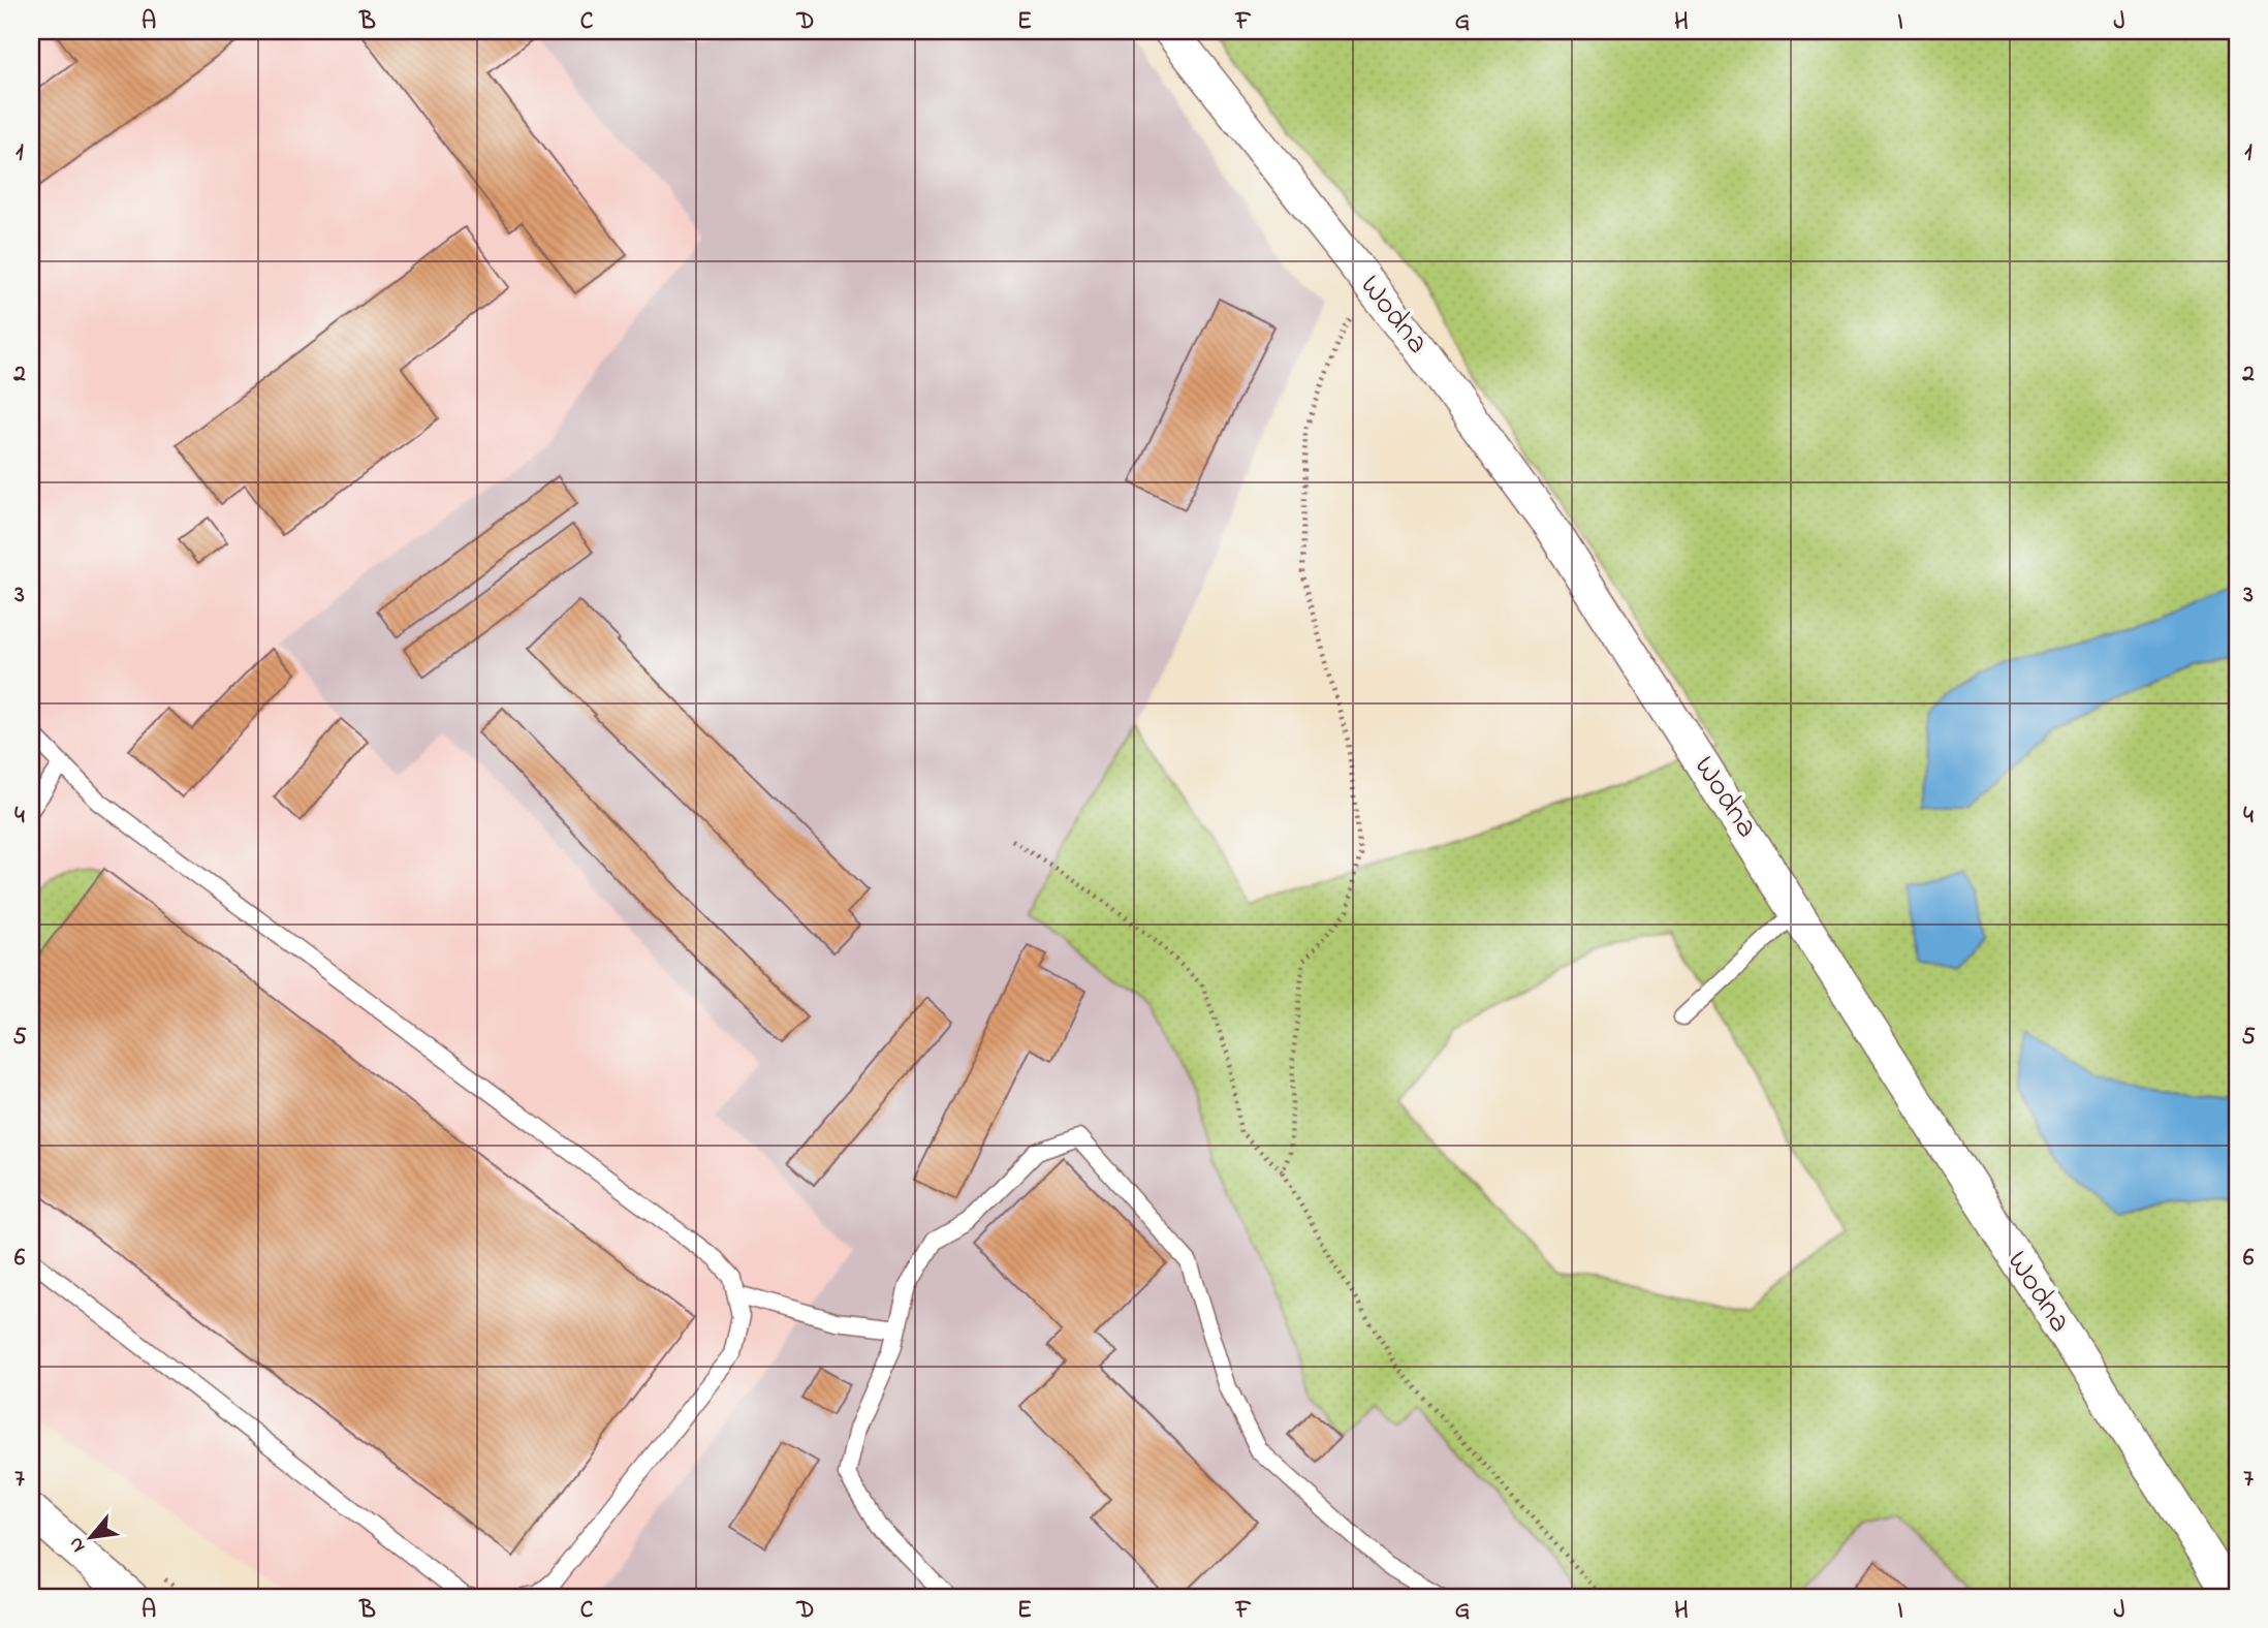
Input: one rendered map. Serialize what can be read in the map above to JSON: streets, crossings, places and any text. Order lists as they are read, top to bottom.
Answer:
{
  "streets": {
    "street": ["Wodna"]
  },
  "north": "bottom left",
  "grid": {
    "columns": [
      "A",
      "B",
      "C",
      "D",
      "E",
      "F",
      "G",
      "H",
      "I",
      "J"
    ],
    "rows": [
      "1",
      "2",
      "3",
      "4",
      "5",
      "6",
      "7"
    ]
  }
}
